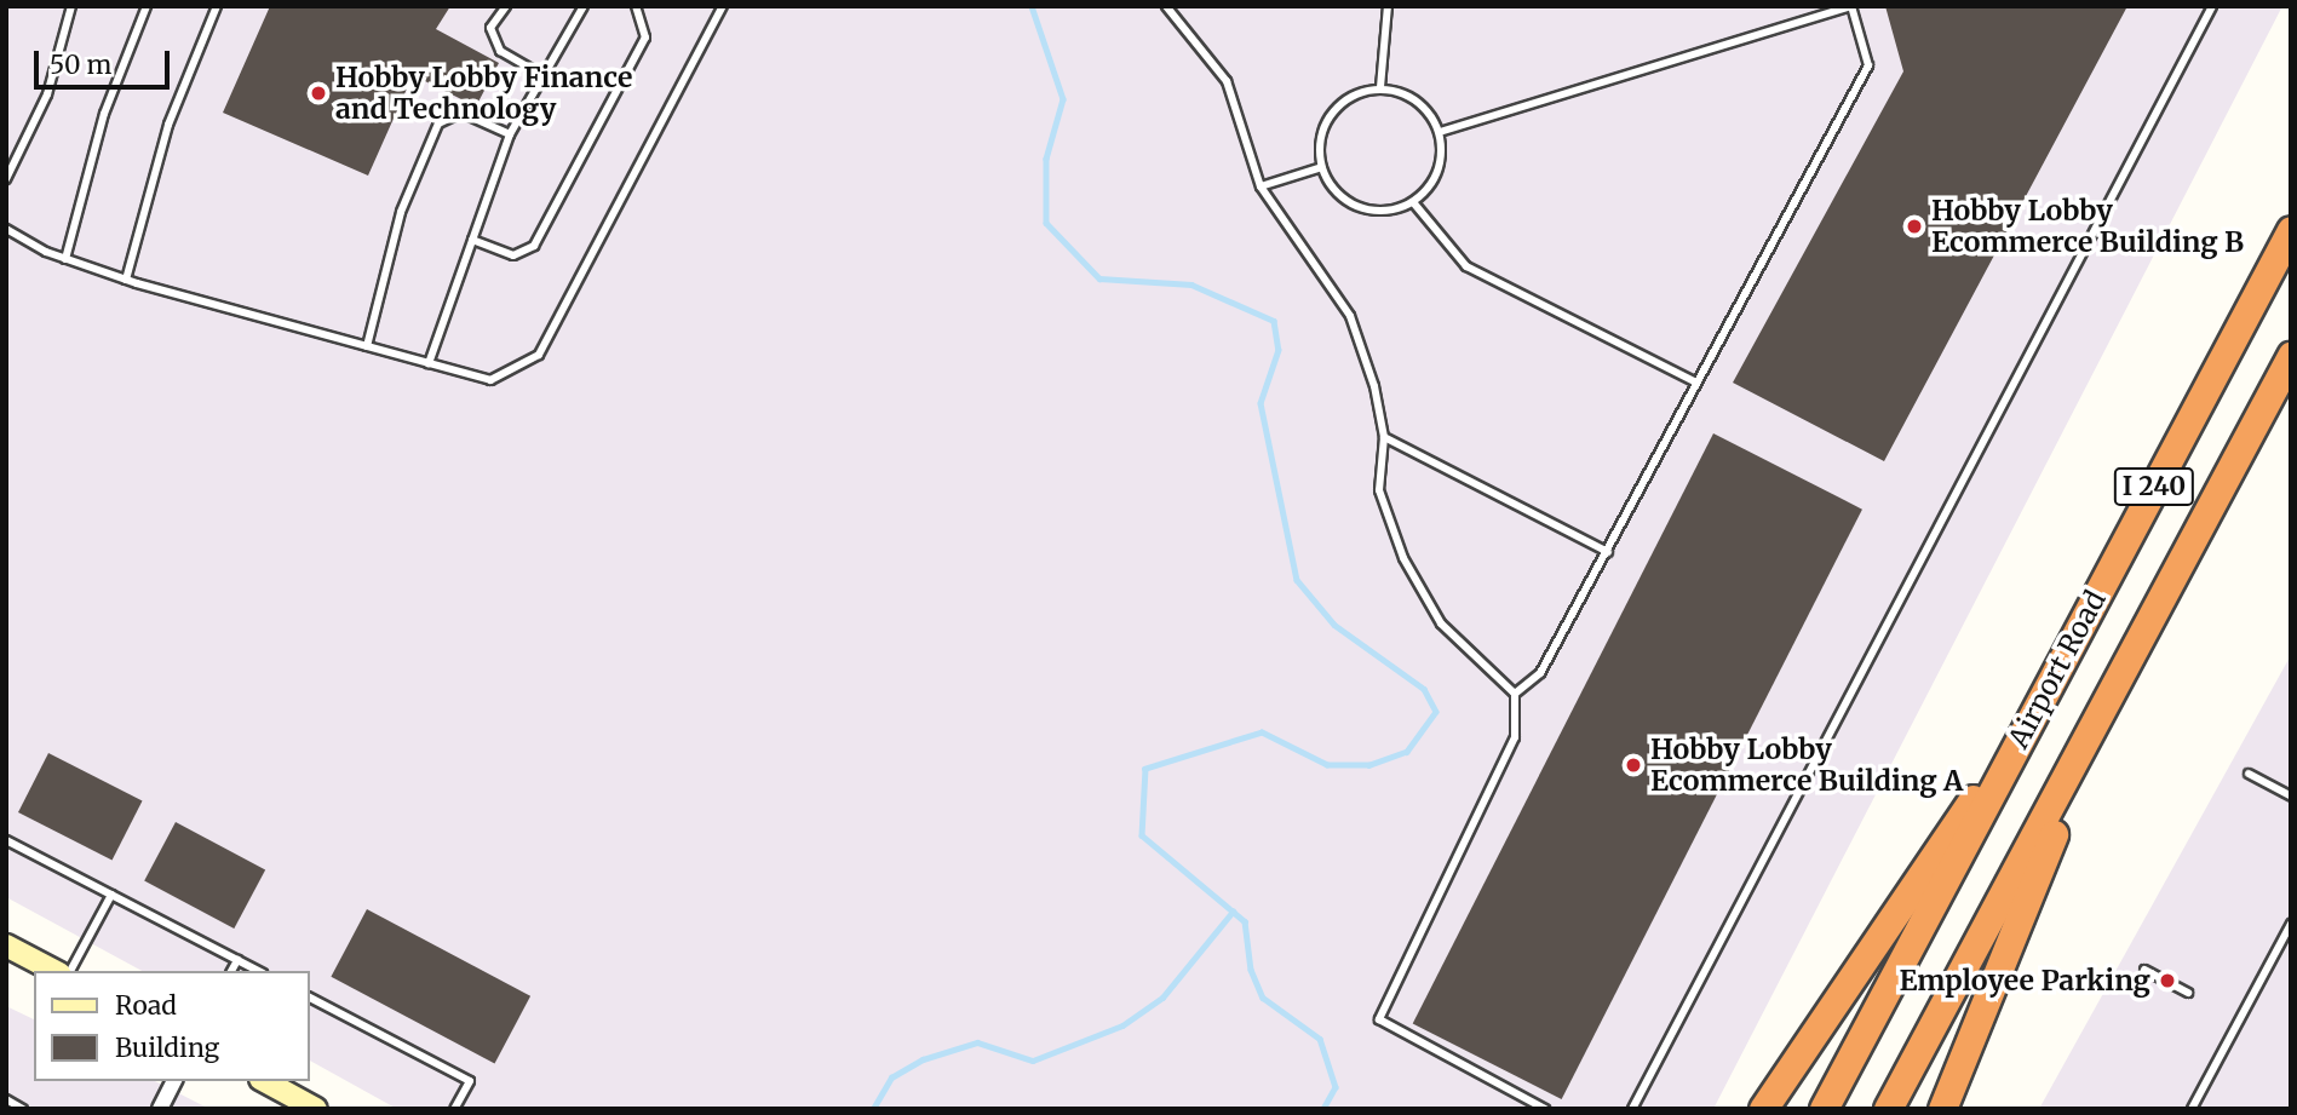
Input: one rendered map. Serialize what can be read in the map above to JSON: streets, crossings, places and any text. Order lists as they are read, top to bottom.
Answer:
{
  "streets": {
    "highway": ["I 240", "Airport Road"]
  },
  "places": [
    "Hobby Lobby Finance and Technology",
    "Hobby Lobby Ecommerce Building B",
    "Hobby Lobby Ecommerce Building A",
    "Employee Parking"
  ],
  "legend": ["Road", "Building"],
  "scale_bar": "50 m"
}
